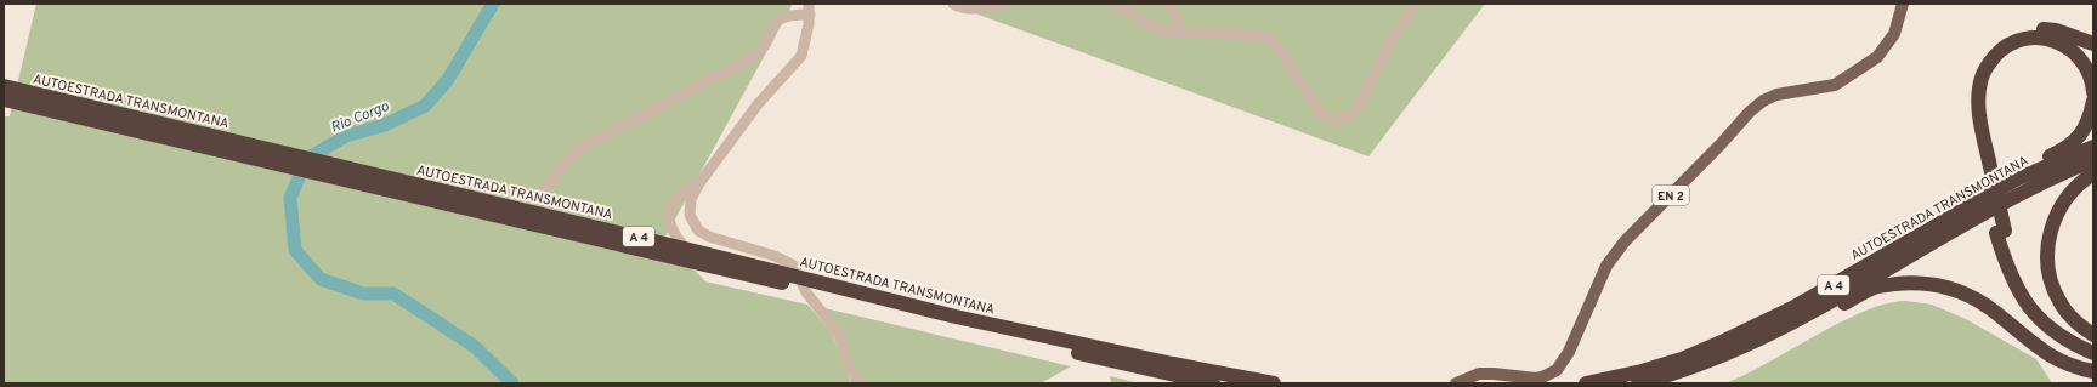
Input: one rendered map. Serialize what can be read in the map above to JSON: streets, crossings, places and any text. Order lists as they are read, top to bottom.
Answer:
{
  "streets": {
    "highway": ["AUTOESTRADA TRANSMONTANA", "A 4"],
    "main road": ["EN 2"]
  },
  "water": ["Rio Corgo"]
}
